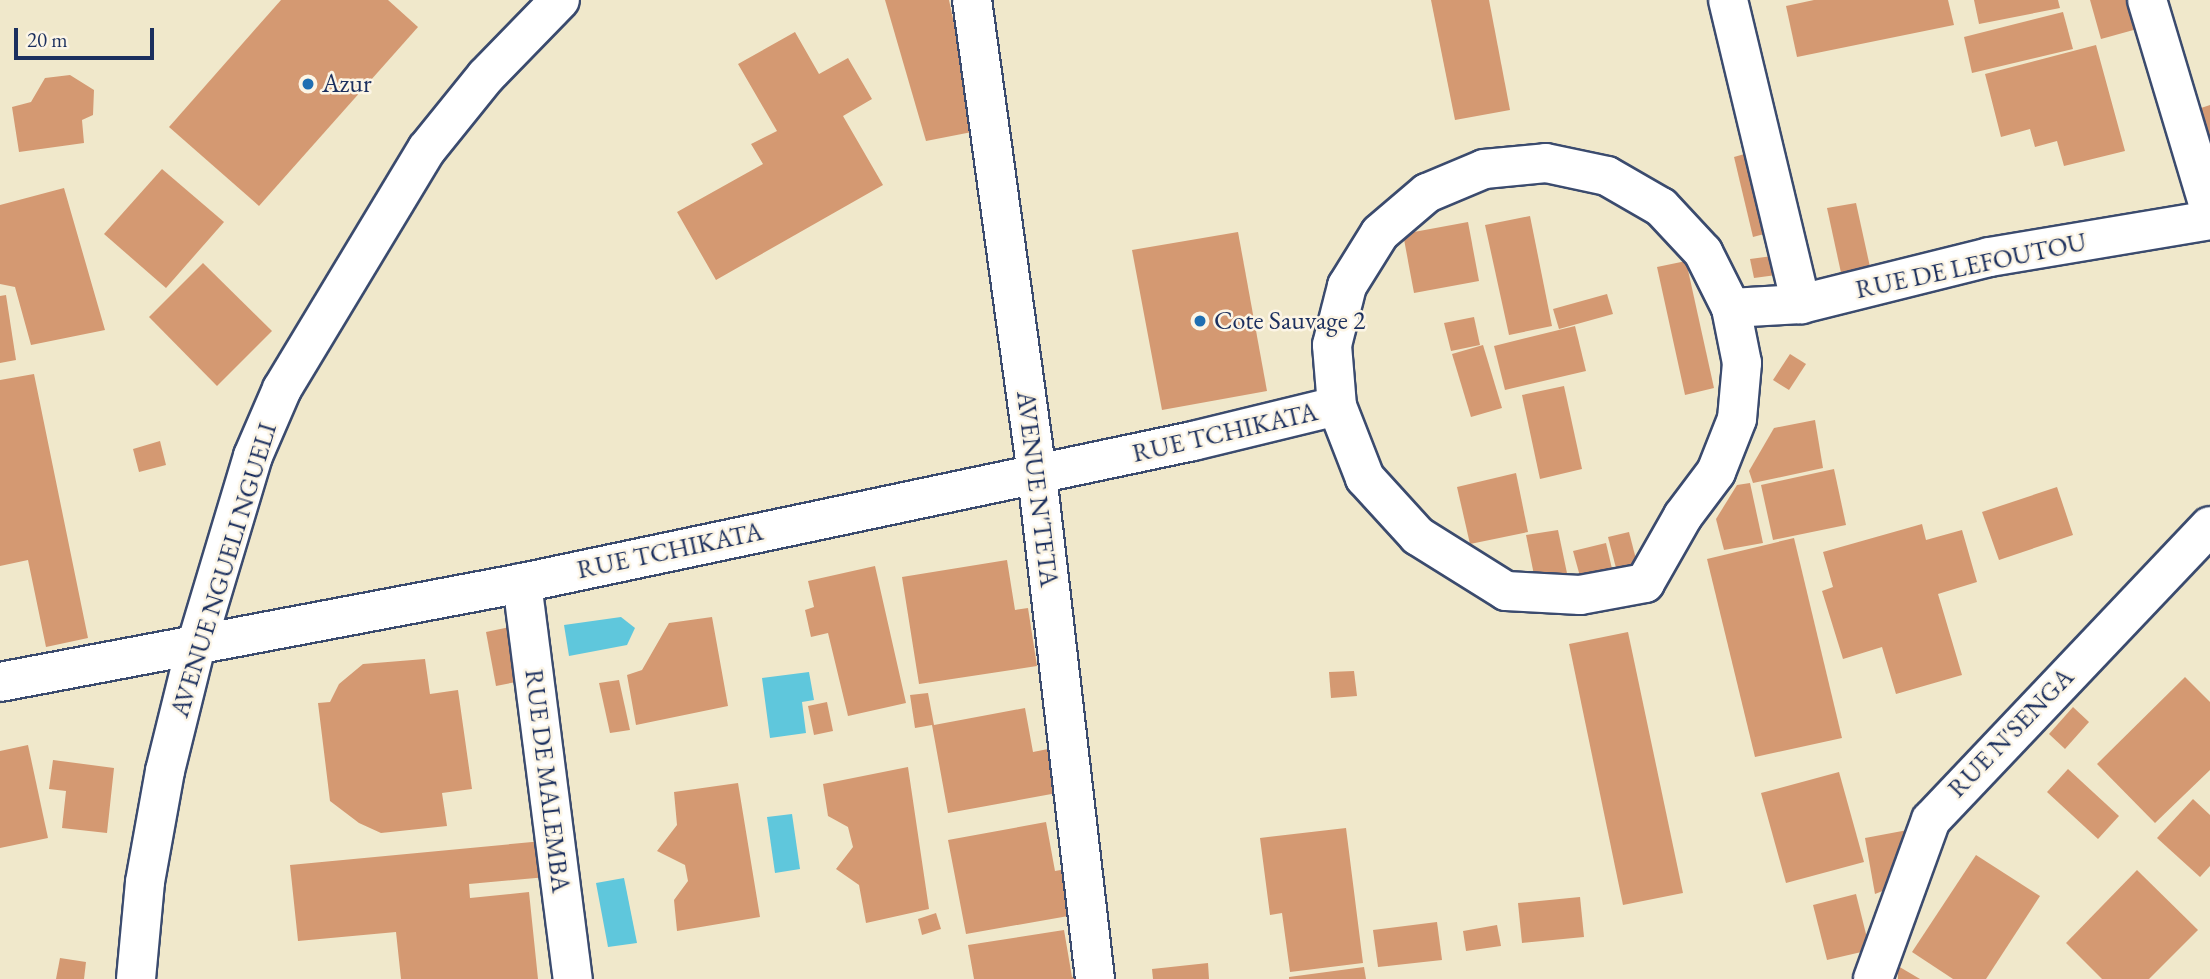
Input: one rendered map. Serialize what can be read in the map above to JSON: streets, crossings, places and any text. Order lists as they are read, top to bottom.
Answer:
{
  "streets": {
    "street": [
      "RUE DE LEFOUTOU",
      "RUE TCHIKATA",
      "AVENUE N'TETA",
      "AVENUE NGUELI NGUELI",
      "RUE N'SENGA",
      "RUE DE MALEMBA"
    ]
  },
  "crossings": [
    ["RUE TCHIKATA", "AVENUE N'TETA"],
    ["RUE TCHIKATA", "AVENUE NGUELI NGUELI"],
    ["RUE TCHIKATA", "RUE DE MALEMBA"]
  ],
  "places": ["Azur", "Cote Sauvage 2"],
  "scale_bar": "20 m"
}
